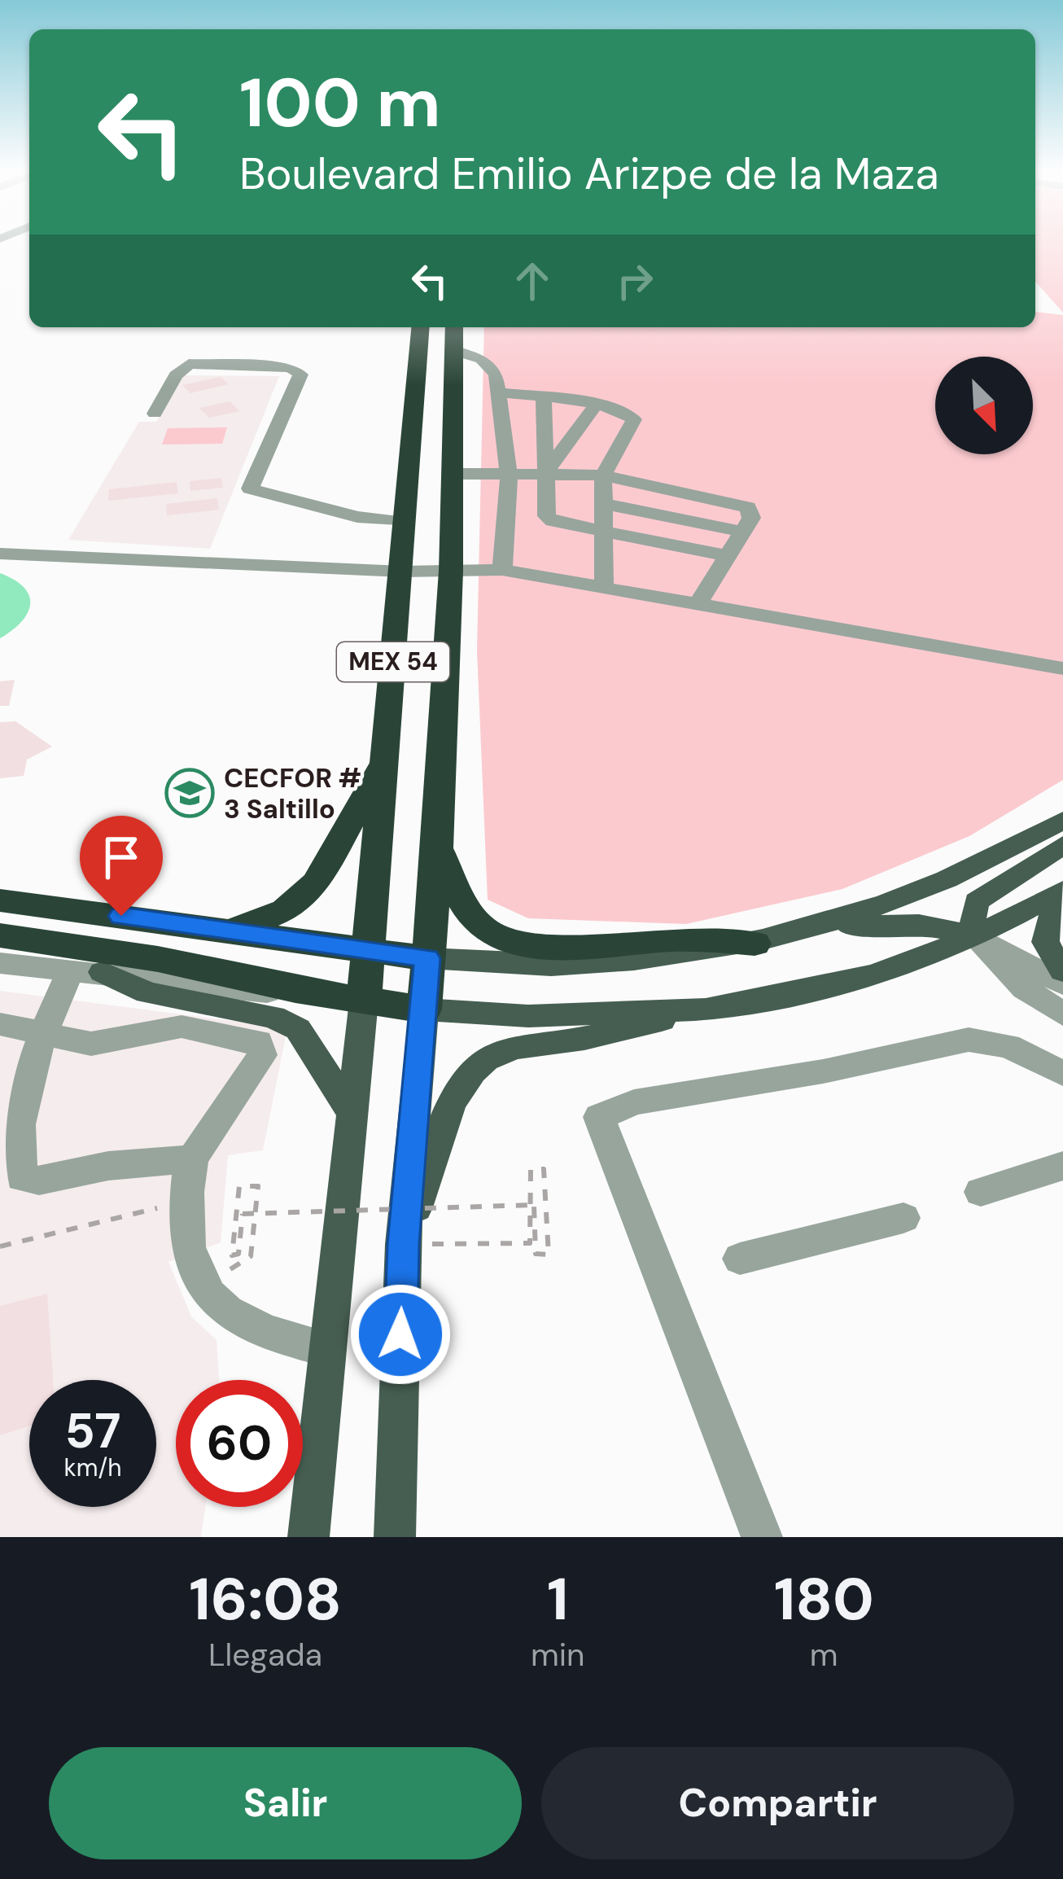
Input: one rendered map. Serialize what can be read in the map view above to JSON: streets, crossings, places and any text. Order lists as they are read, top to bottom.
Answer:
{
  "streets": {
    "highway": ["MEX 54"]
  },
  "places": {
    "school or university": ["CECFOR # 3 Saltillo"]
  },
  "north": "bottom right",
  "page": {
    "turn": ["100 m", "Boulevard Emilio Arizpe de la Maza"],
    "speed": "57 km/h",
    "limit": "60",
    "eta": [
      "16:08",
      "Llegada",
      "1",
      "min",
      "180",
      "m"
    ],
    "buttons": ["Salir", "Compartir"]
  }
}
